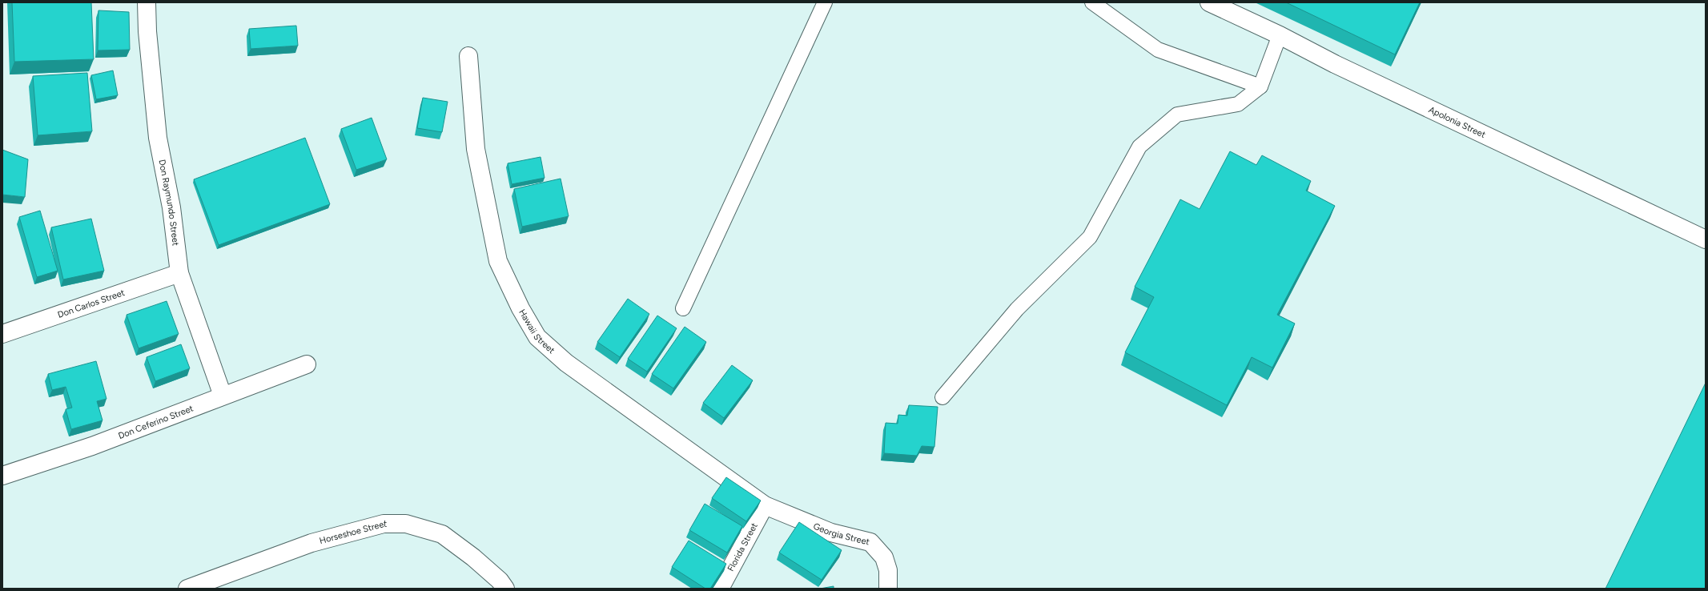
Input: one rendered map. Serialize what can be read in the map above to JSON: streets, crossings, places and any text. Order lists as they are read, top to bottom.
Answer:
{
  "streets": {
    "street": [
      "Apolonia Street",
      "Don Raymundo Street",
      "Don Carlos Street",
      "Hawaii Street",
      "Don Ceferino Street",
      "Horseshoe Street",
      "Georgia Street",
      "Florida Street"
    ]
  },
  "crossings": [
    ["Don Raymundo Street", "Don Carlos Street"],
    ["Don Raymundo Street", "Don Ceferino Street"],
    ["Hawaii Street", "Georgia Street"],
    ["Hawaii Street", "Florida Street"],
    ["Georgia Street", "Florida Street"]
  ]
}
